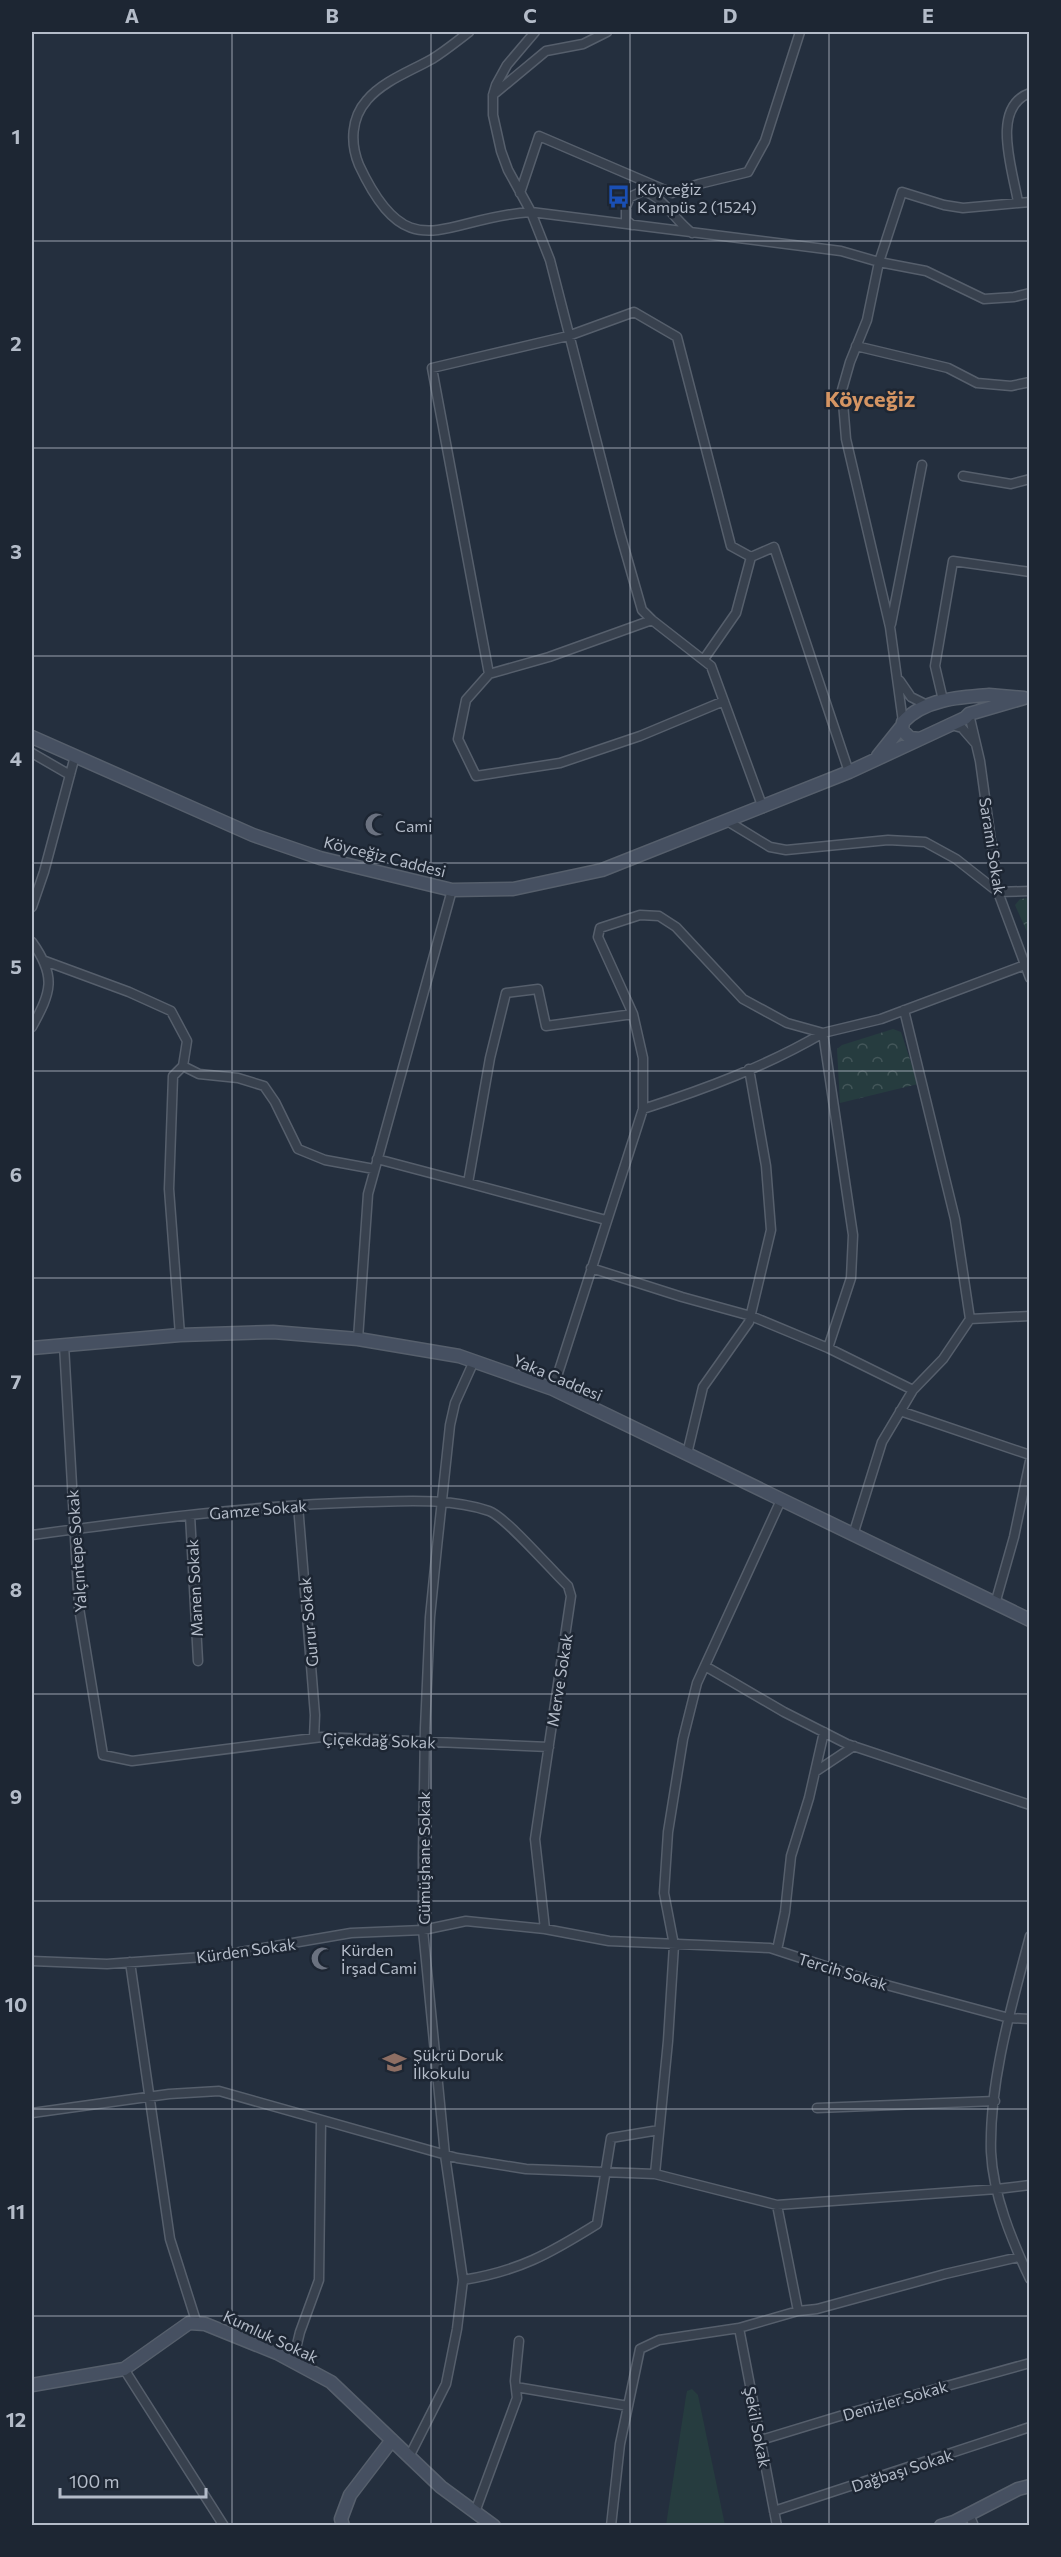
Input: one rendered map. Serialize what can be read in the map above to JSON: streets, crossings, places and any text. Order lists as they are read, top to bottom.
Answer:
{
  "streets": {
    "street": [
      "Sarami Sokak",
      "Köyceğiz Caddesi",
      "Yaka Caddesi",
      "Gamze Sokak",
      "Yalçıntepe Sokak",
      "Manen Sokak",
      "Gurur Sokak",
      "Merve Sokak",
      "Çiçekdağ Sokak",
      "Gümüşhane Sokak",
      "Kürden Sokak",
      "Tercih Sokak",
      "Kumluk Sokak",
      "Denizler Sokak",
      "Şekil Sokak",
      "Dağbaşı Sokak"
    ]
  },
  "crossings": [
    ["Sarami Sokak", "Köyceğiz Caddesi"],
    ["Yaka Caddesi", "Yalçıntepe Sokak"],
    ["Yaka Caddesi", "Gümüşhane Sokak"],
    ["Gamze Sokak", "Yalçıntepe Sokak"],
    ["Gamze Sokak", "Manen Sokak"],
    ["Gamze Sokak", "Gurur Sokak"],
    ["Gamze Sokak", "Merve Sokak"],
    ["Gamze Sokak", "Gümüşhane Sokak"],
    ["Yalçıntepe Sokak", "Çiçekdağ Sokak"],
    ["Gurur Sokak", "Çiçekdağ Sokak"],
    ["Merve Sokak", "Çiçekdağ Sokak"],
    ["Merve Sokak", "Gümüşhane Sokak"],
    ["Merve Sokak", "Kürden Sokak"],
    ["Çiçekdağ Sokak", "Gümüşhane Sokak"],
    ["Gümüşhane Sokak", "Kürden Sokak"],
    ["Gümüşhane Sokak", "Kumluk Sokak"],
    ["Kürden Sokak", "Tercih Sokak"],
    ["Denizler Sokak", "Şekil Sokak"],
    ["Şekil Sokak", "Dağbaşı Sokak"]
  ],
  "districts": ["Köyceğiz"],
  "places": {
    "bus stop": ["Köyceğiz Kampüs 2 (1524)"],
    "mosque": ["Cami", "Kürden İrşad Cami"],
    "school or university": ["Şükrü Doruk İlkokulu"]
  },
  "scale_bar": "100 m",
  "grid": {
    "columns": [
      "A",
      "B",
      "C",
      "D",
      "E"
    ],
    "rows": [
      "1",
      "2",
      "3",
      "4",
      "5",
      "6",
      "7",
      "8",
      "9",
      "10",
      "11",
      "12"
    ]
  }
}
